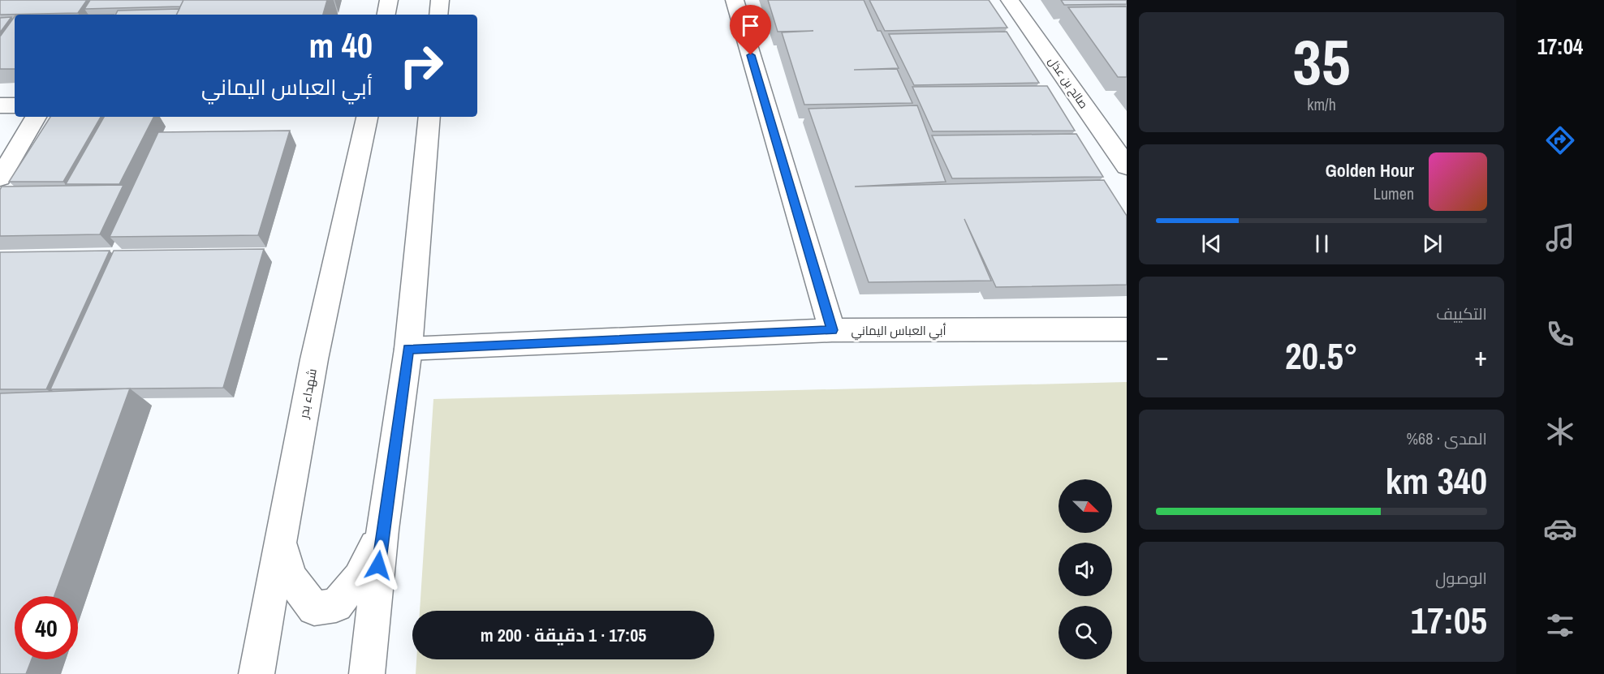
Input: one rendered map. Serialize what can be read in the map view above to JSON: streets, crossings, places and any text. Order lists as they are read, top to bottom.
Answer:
{
  "streets": {
    "street": ["صالح بن عذل", "أبي العباس اليماني", "شهداء بدر"]
  },
  "north": "bottom right",
  "page": {
    "tabs": "17:04",
    "tile": [
      ["35", "km/h"],
      "التكييف",
      ["المدى · 68%", "340 km"],
      ["الوصول", "17:05"]
    ],
    "turn": ["40 m", "أبي العباس اليماني"],
    "song": ["Golden Hour", "Lumen"],
    "heat": ["−", "20.5°", "+"],
    "limit": "40",
    "trip": "17:05 · 1 دقيقة · 200 m"
  }
}
